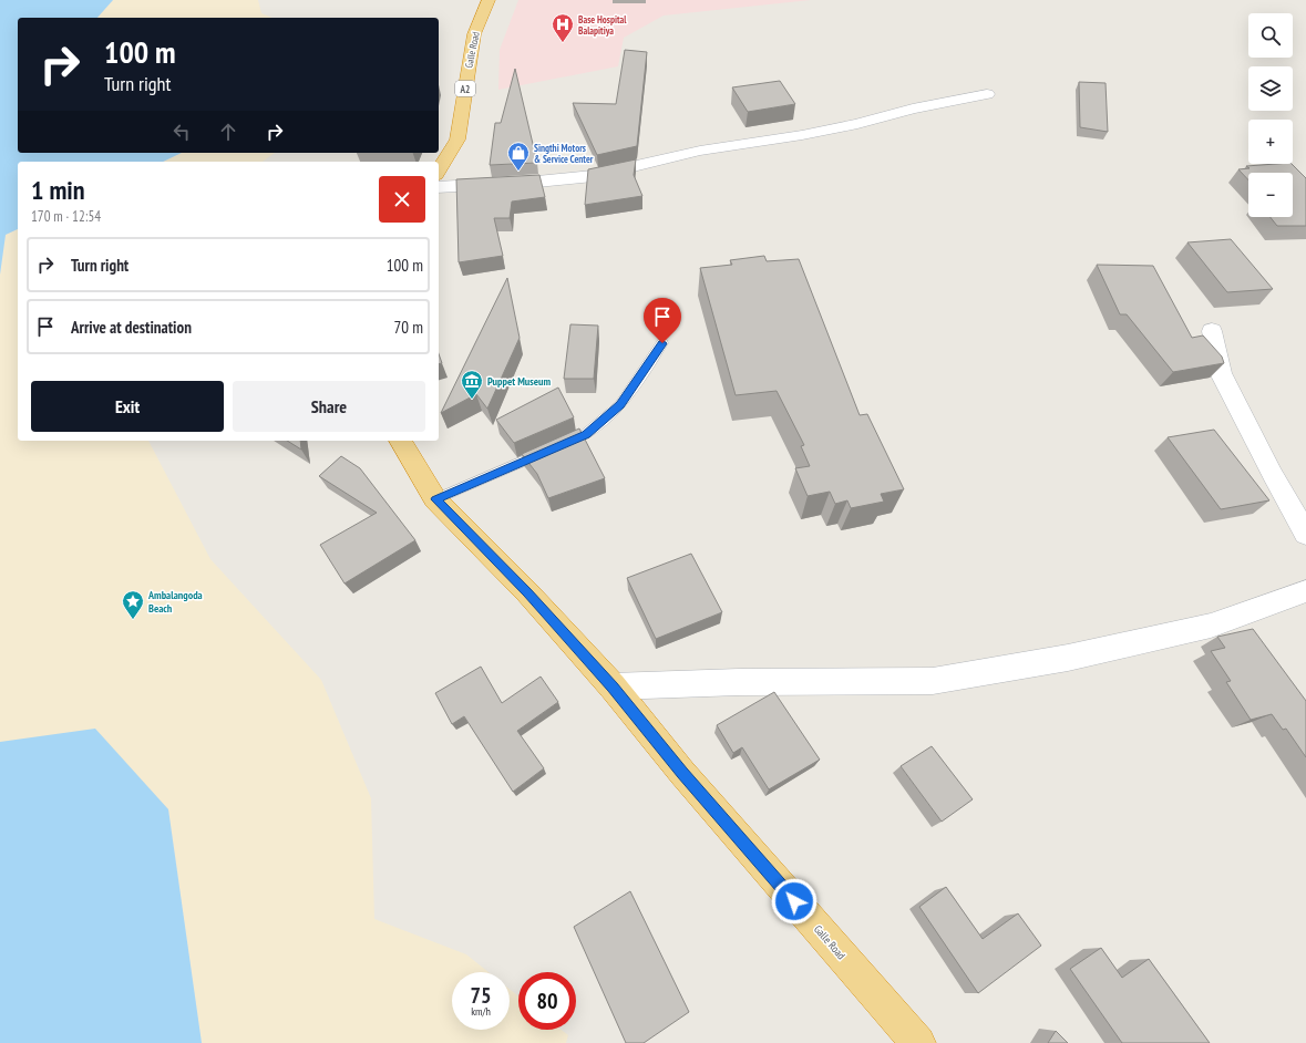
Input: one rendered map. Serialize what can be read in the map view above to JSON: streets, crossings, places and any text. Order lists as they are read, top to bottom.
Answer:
{
  "streets": {
    "highway": ["Galle Road", "A2"]
  },
  "places": {
    "hospital": ["Base Hospital Balapitiya"],
    "shop": ["Singthi Motors & Service Center"],
    "museum": ["Puppet Museum"],
    "place": ["Ambalangoda Beach"]
  },
  "page": {
    "map_buttons": ["+", "−"],
    "turn": ["100 m", "Turn right"],
    "heading": ["1 min", "170 m · 12:54"],
    "list": [
      {
        "name": "Turn right",
        "value": "100 m"
      },
      {
        "name": "Arrive at destination",
        "value": "70 m"
      }
    ],
    "buttons": ["Exit", "Share"],
    "speed": "75 km/h",
    "limit": "80"
  }
}
